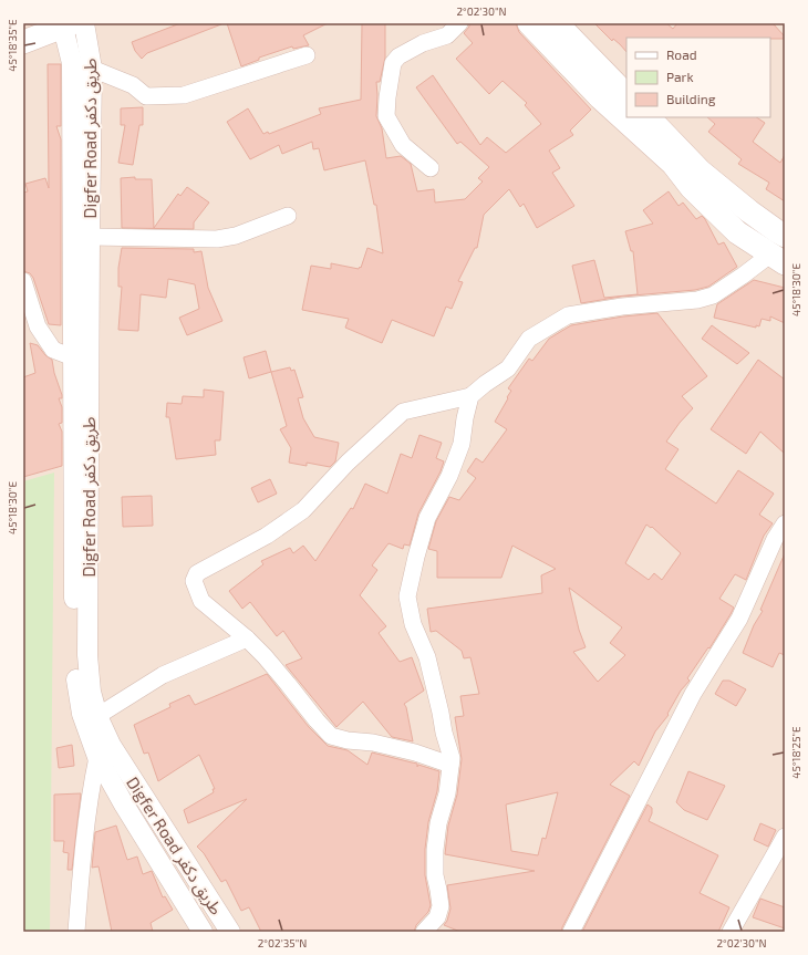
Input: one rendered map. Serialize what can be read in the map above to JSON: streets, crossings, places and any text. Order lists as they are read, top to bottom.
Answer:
{
  "streets": {
    "street": ["Digfer Road طريق دكفر"]
  },
  "legend": ["Road", "Park", "Building"],
  "coordinates": [
    "2°02'30\"N",
    "45°18'35\"E",
    "45°18'30\"E",
    "45°18'25\"E",
    "2°02'35\"N"
  ]
}
